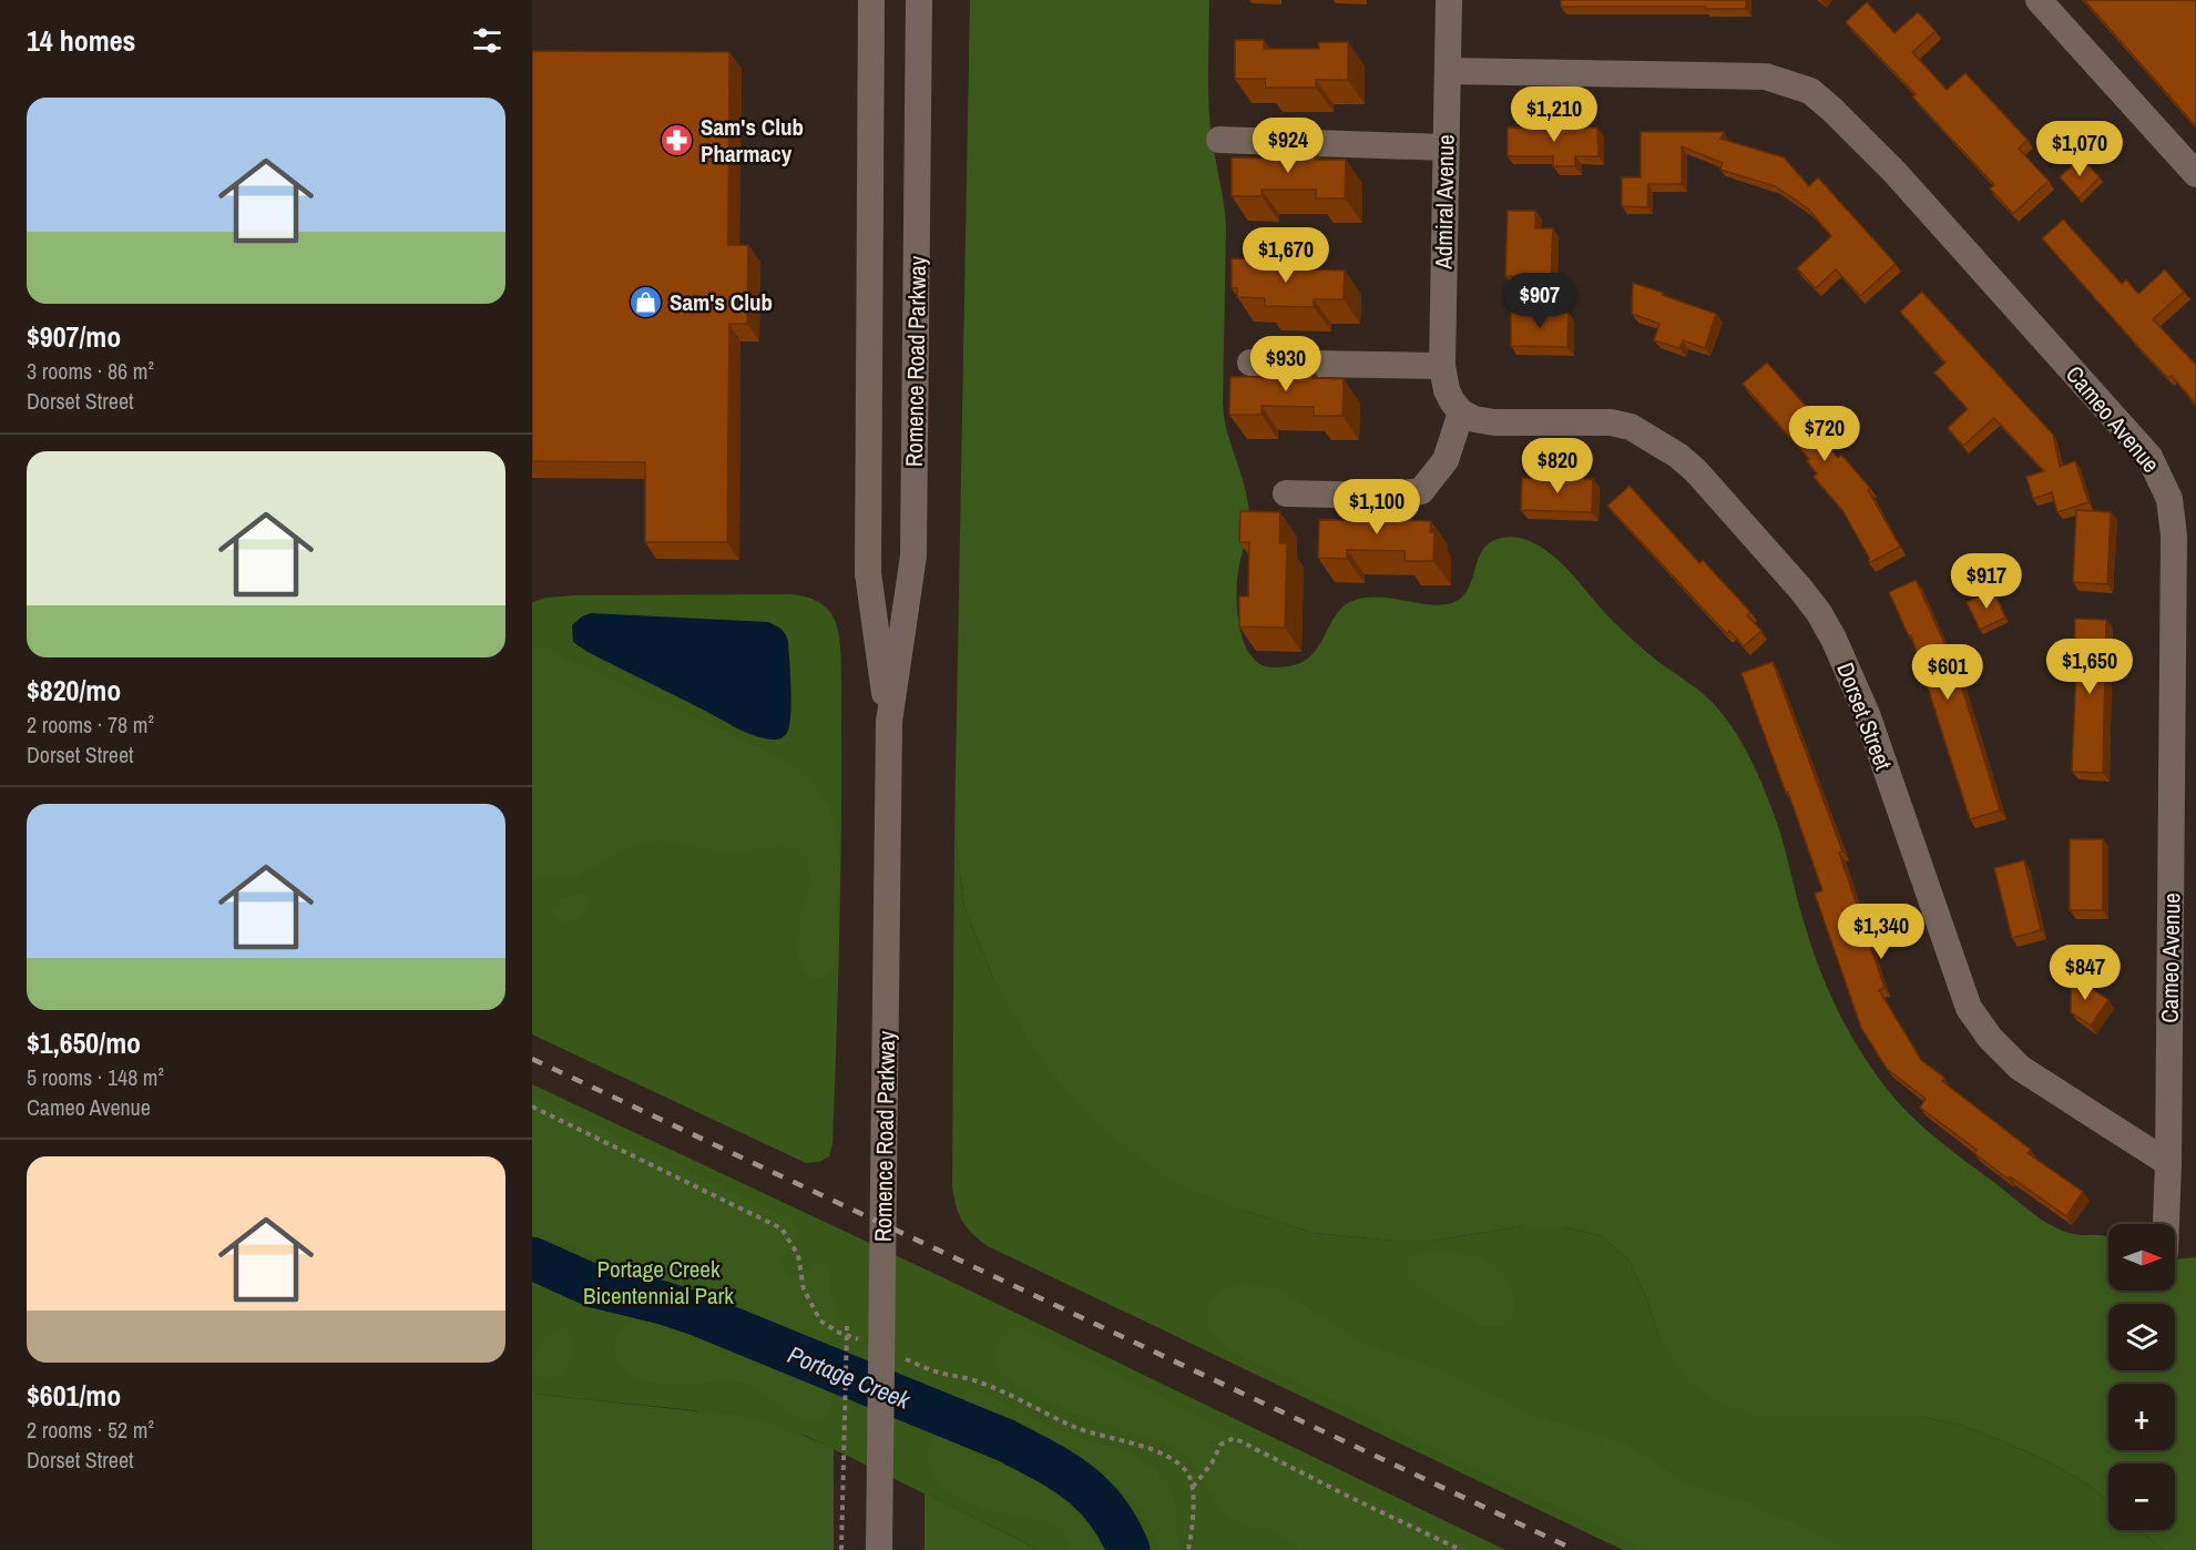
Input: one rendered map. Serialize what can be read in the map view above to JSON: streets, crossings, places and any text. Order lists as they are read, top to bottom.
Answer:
{
  "streets": {
    "street": [
      "Admiral Avenue",
      "Romence Road Parkway",
      "Cameo Avenue",
      "Dorset Street"
    ]
  },
  "crossings": [
    ["Admiral Avenue", "Cameo Avenue"],
    ["Admiral Avenue", "Dorset Street"],
    ["Cameo Avenue", "Dorset Street"]
  ],
  "water": ["Portage Creek"],
  "parks": ["Portage Creek Bicentennial Park"],
  "places": {
    "pharmacy": ["Sam's Club Pharmacy"],
    "shop": ["Sam's Club"]
  },
  "north": "right",
  "page": {
    "heading": "14 homes",
    "list": [
      {
        "name": "$907/mo",
        "note": "3 rooms · 86 m² · Dorset Street"
      },
      {
        "name": "$820/mo",
        "note": "2 rooms · 78 m² · Dorset Street"
      },
      {
        "name": "$1,650/mo",
        "note": "5 rooms · 148 m² · Cameo Avenue"
      },
      {
        "name": "$601/mo",
        "note": "2 rooms · 52 m² · Dorset Street"
      }
    ],
    "price": [
      "$1,210",
      "$924",
      "$1,070",
      "$1,670",
      "$907",
      "$930",
      "$720",
      "$820",
      "$1,100",
      "$917",
      "$1,650",
      "$601",
      "$1,340",
      "$847"
    ],
    "map_buttons": ["+", "−"]
  }
}
